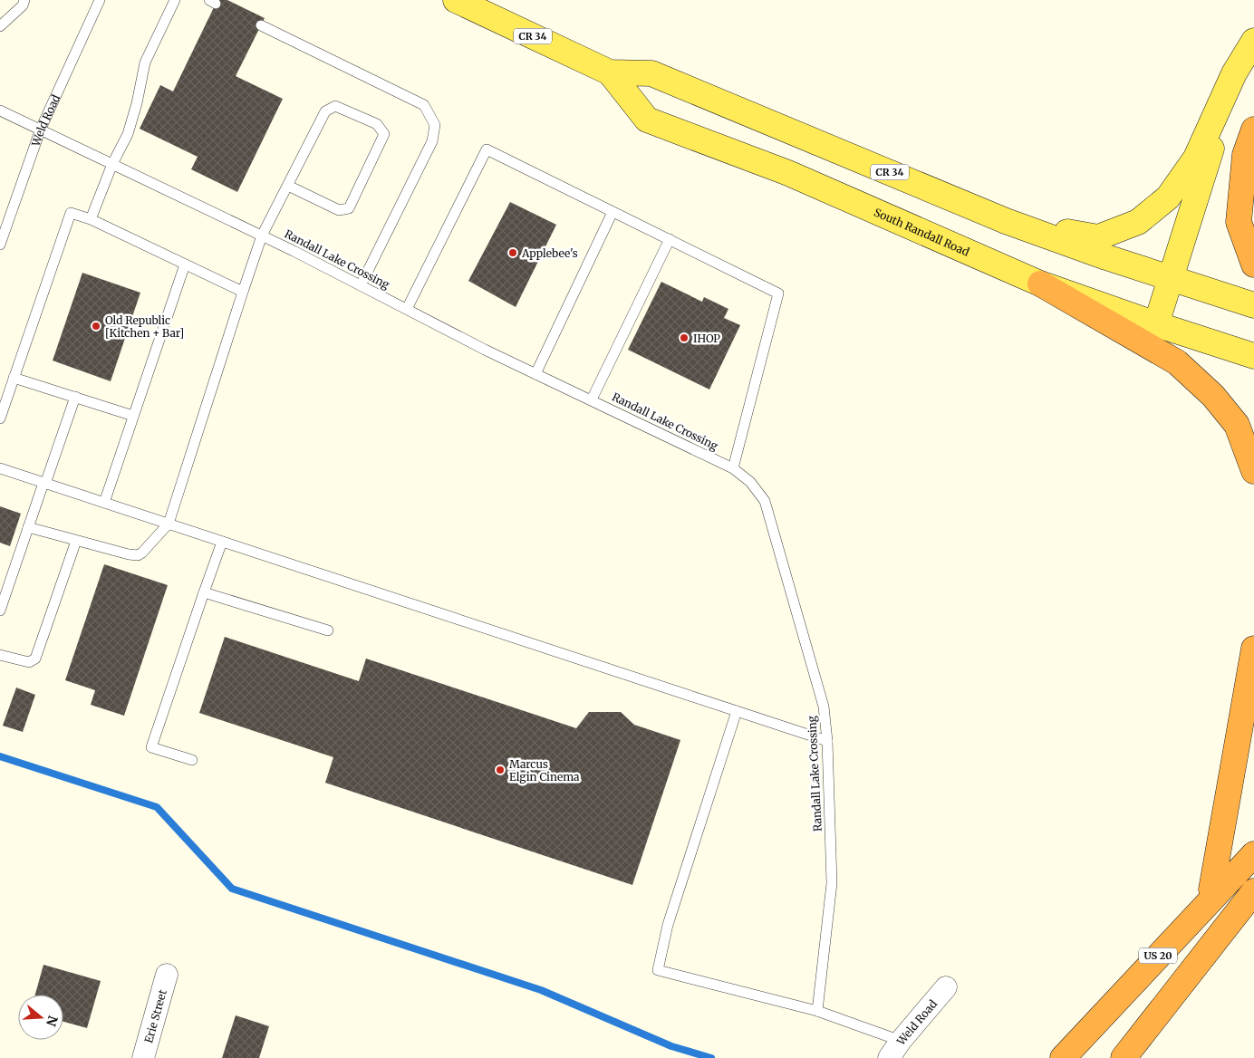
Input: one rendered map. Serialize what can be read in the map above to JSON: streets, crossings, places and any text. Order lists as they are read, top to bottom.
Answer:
{
  "streets": {
    "highway": ["US 20"],
    "main road": ["CR 34", "South Randall Road"],
    "street": ["Weld Road", "Erie Street"],
    "lane": ["Randall Lake Crossing"]
  },
  "crossings": [
    ["Weld Road", "Randall Lake Crossing"]
  ],
  "places": [
    "Applebee's",
    "Old Republic [Kitchen + Bar]",
    "IHOP",
    "Marcus Elgin Cinema"
  ],
  "north": "right"
}
